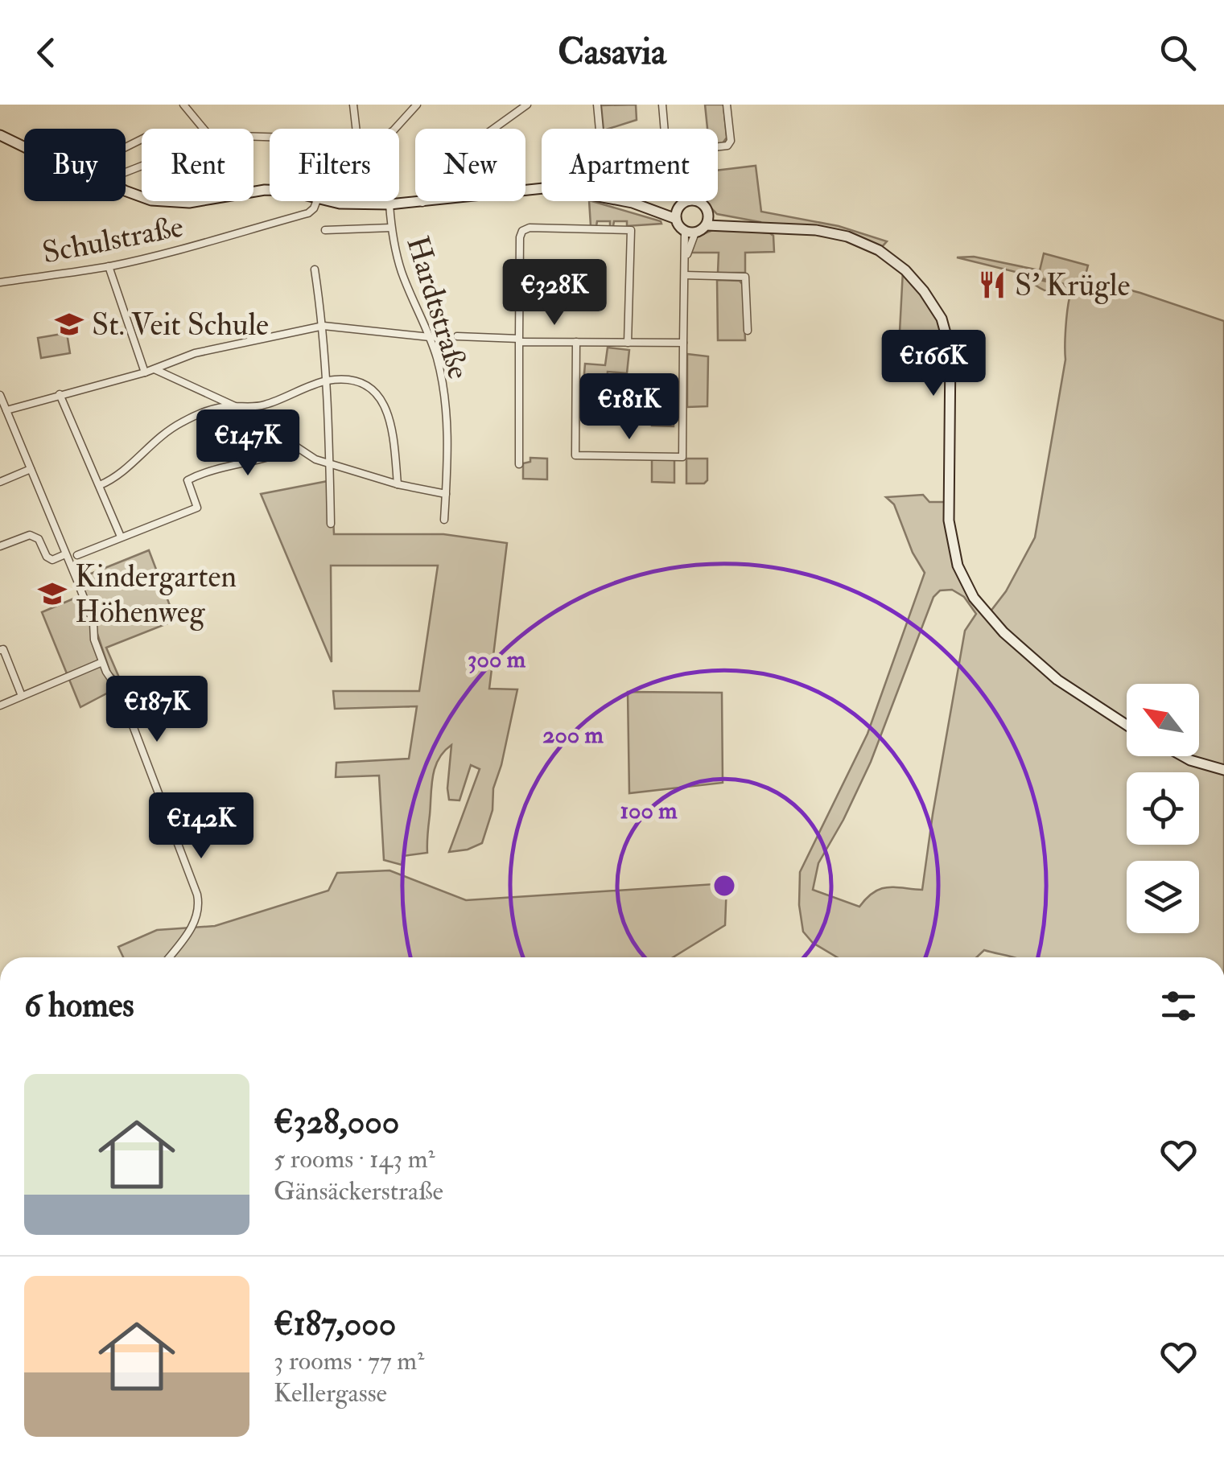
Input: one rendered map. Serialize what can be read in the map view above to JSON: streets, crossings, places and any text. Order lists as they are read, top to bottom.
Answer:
{
  "streets": {
    "street": ["Schulstraße", "Hardtstraße"]
  },
  "places": {
    "restaurant": ["S' Krügle"],
    "school or university": ["St. Veit Schule", "Kindergarten Höhenweg"]
  },
  "north": "top left",
  "page": {
    "header": "Casavia",
    "chip": [
      "Buy",
      "Rent",
      "Filters",
      "New",
      "Apartment"
    ],
    "price": [
      "€328K",
      "€166K",
      "€181K",
      "€147K",
      "€187K",
      "€142K"
    ],
    "heading": "6 homes",
    "list": [
      {
        "name": "€328,000",
        "note": "5 rooms · 143 m² · Gänsäckerstraße"
      },
      {
        "name": "€187,000",
        "note": "3 rooms · 77 m² · Kellergasse"
      }
    ]
  },
  "rings": ["300 m", "200 m", "100 m"]
}
